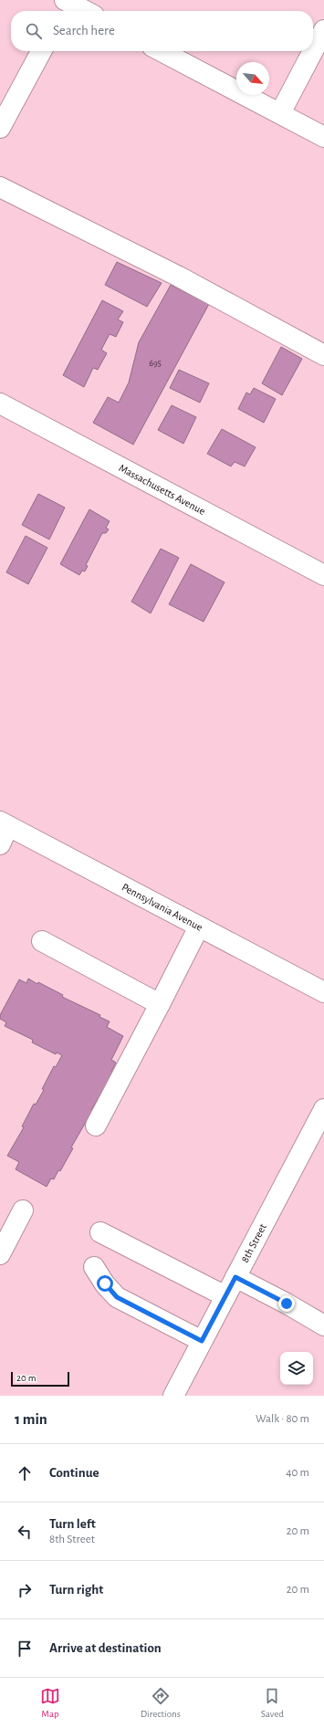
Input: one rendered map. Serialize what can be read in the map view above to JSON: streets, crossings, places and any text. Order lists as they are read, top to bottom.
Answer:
{
  "streets": {
    "street": ["Massachusetts Avenue", "Pennsylvania Avenue", "8th Street"]
  },
  "house_numbers": ["695"],
  "scale_bar": "20 m",
  "north": "bottom right",
  "page": {
    "search": "Search here",
    "scale": "20 m",
    "heading": ["1 min", "Walk · 80 m"],
    "list": [
      ["Continue", "40 m"],
      ["Turn left", "8th Street", "20 m"],
      ["Turn right", "20 m"],
      "Arrive at destination"
    ],
    "nav": ["Map", "Directions", "Saved"]
  }
}
